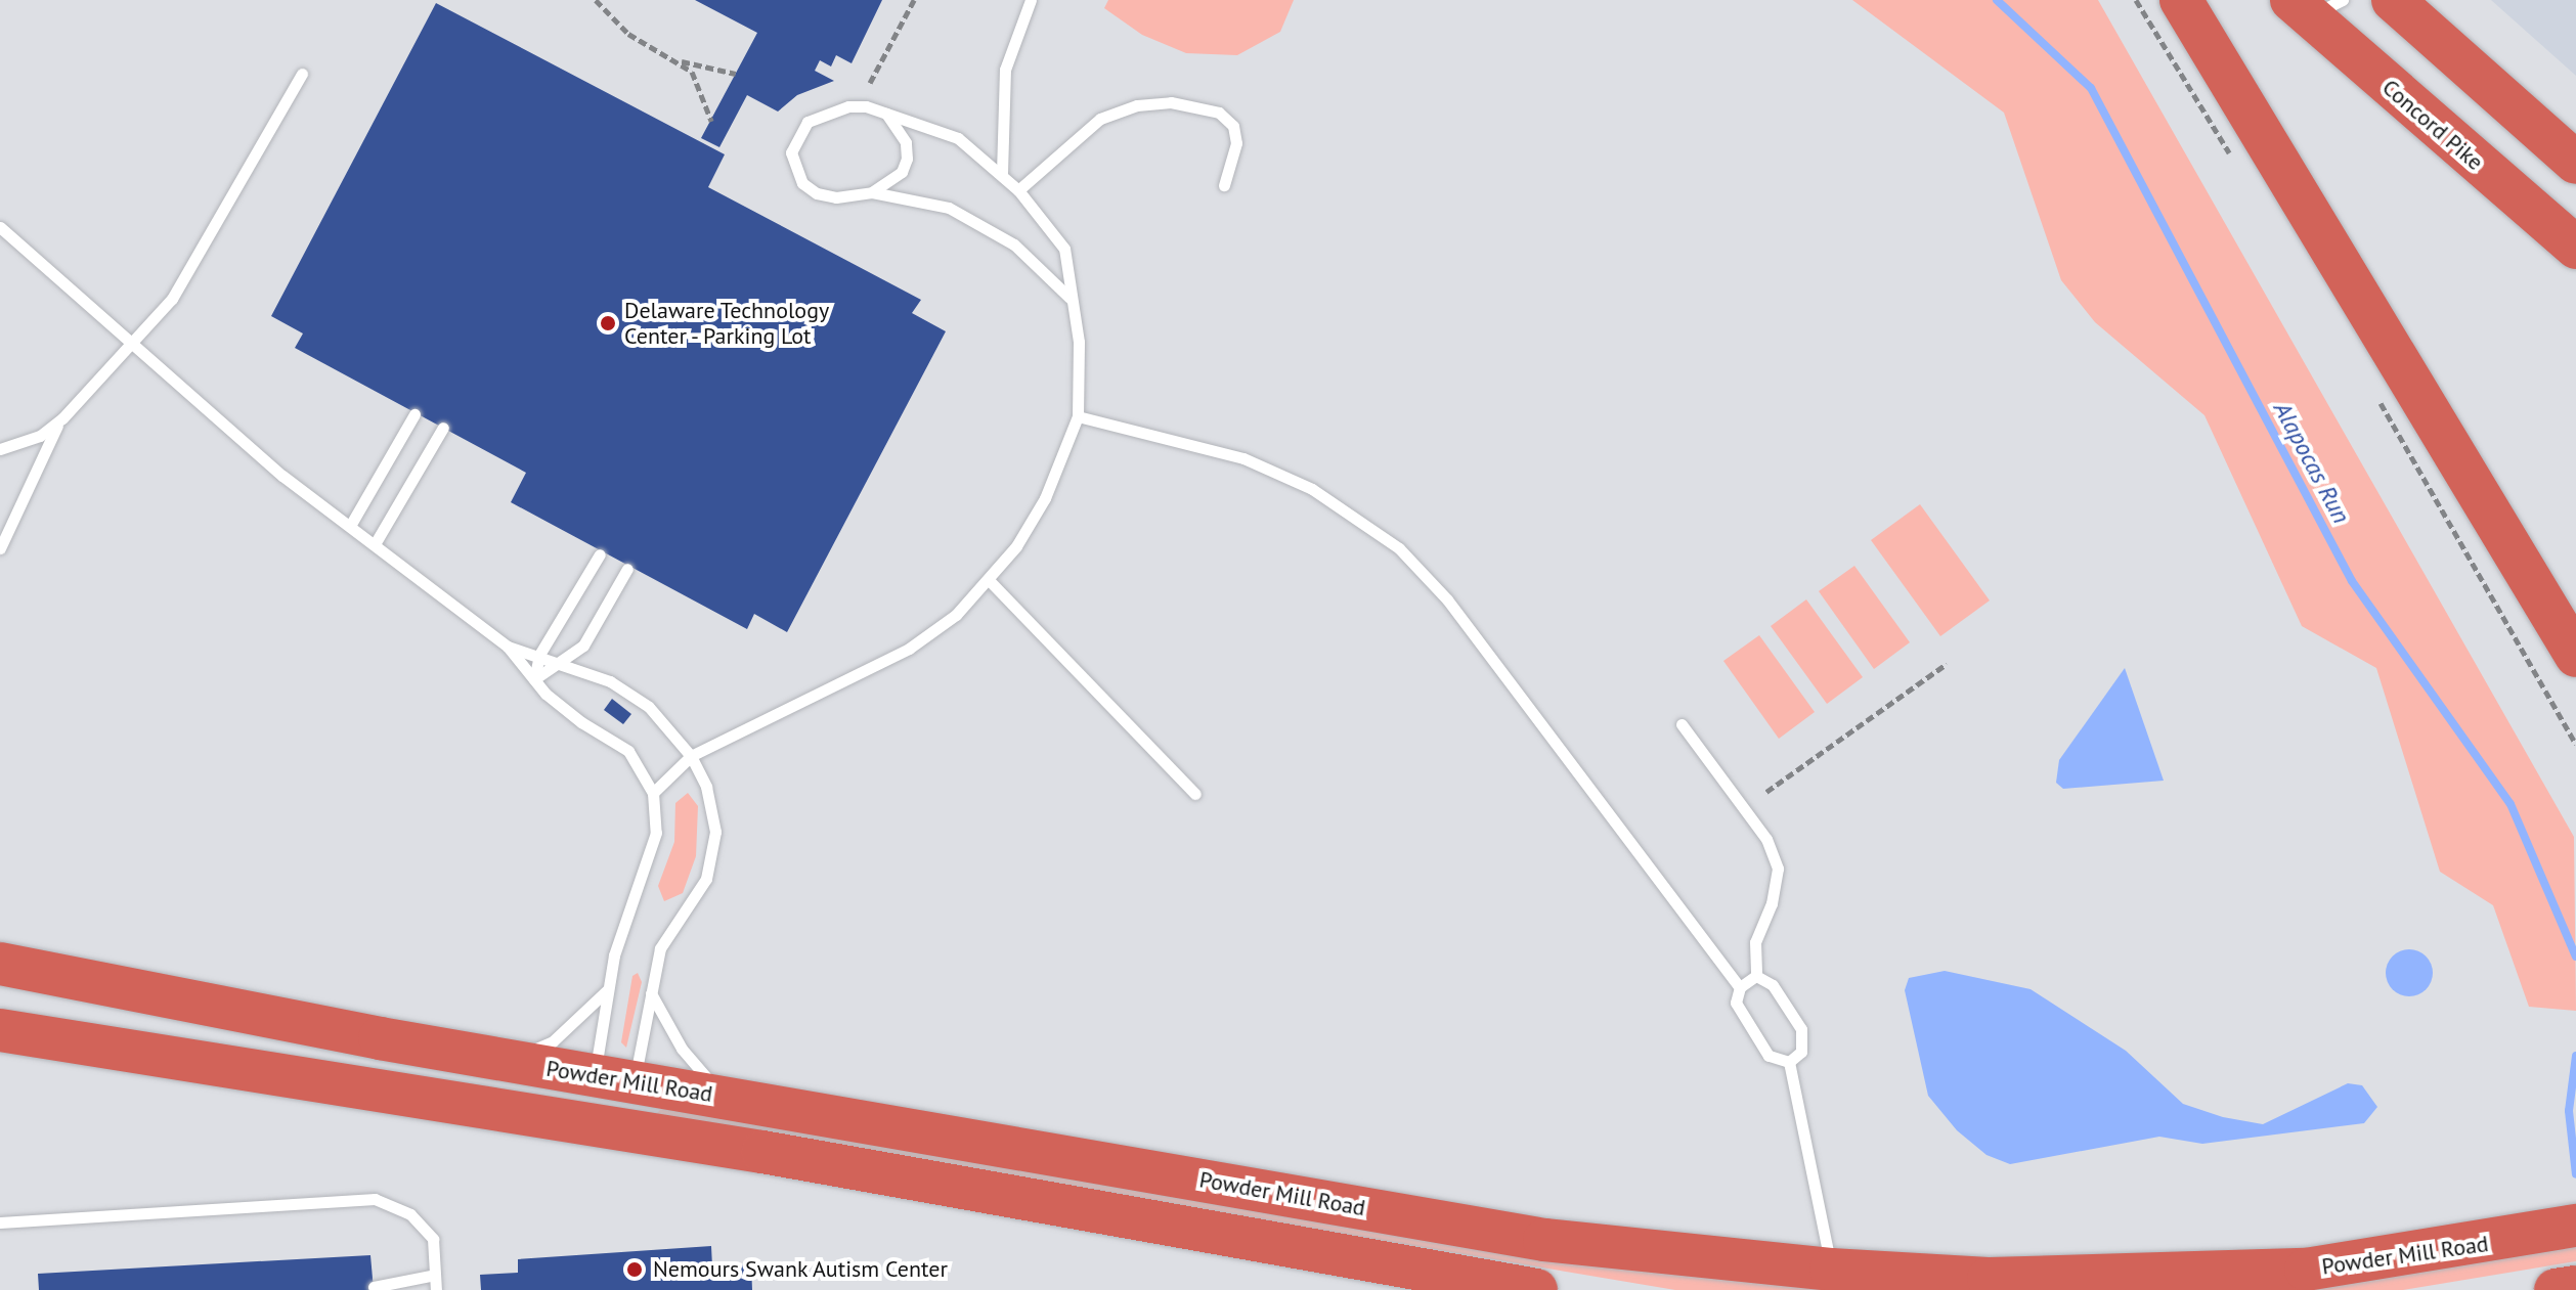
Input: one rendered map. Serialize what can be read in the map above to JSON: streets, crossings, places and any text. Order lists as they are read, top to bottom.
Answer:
{
  "streets": {
    "highway": ["Concord Pike", "Powder Mill Road"]
  },
  "water": ["Alapocas Run"],
  "places": ["Delaware Technology Center - Parking Lot", "Nemours Swank Autism Center"]
}
